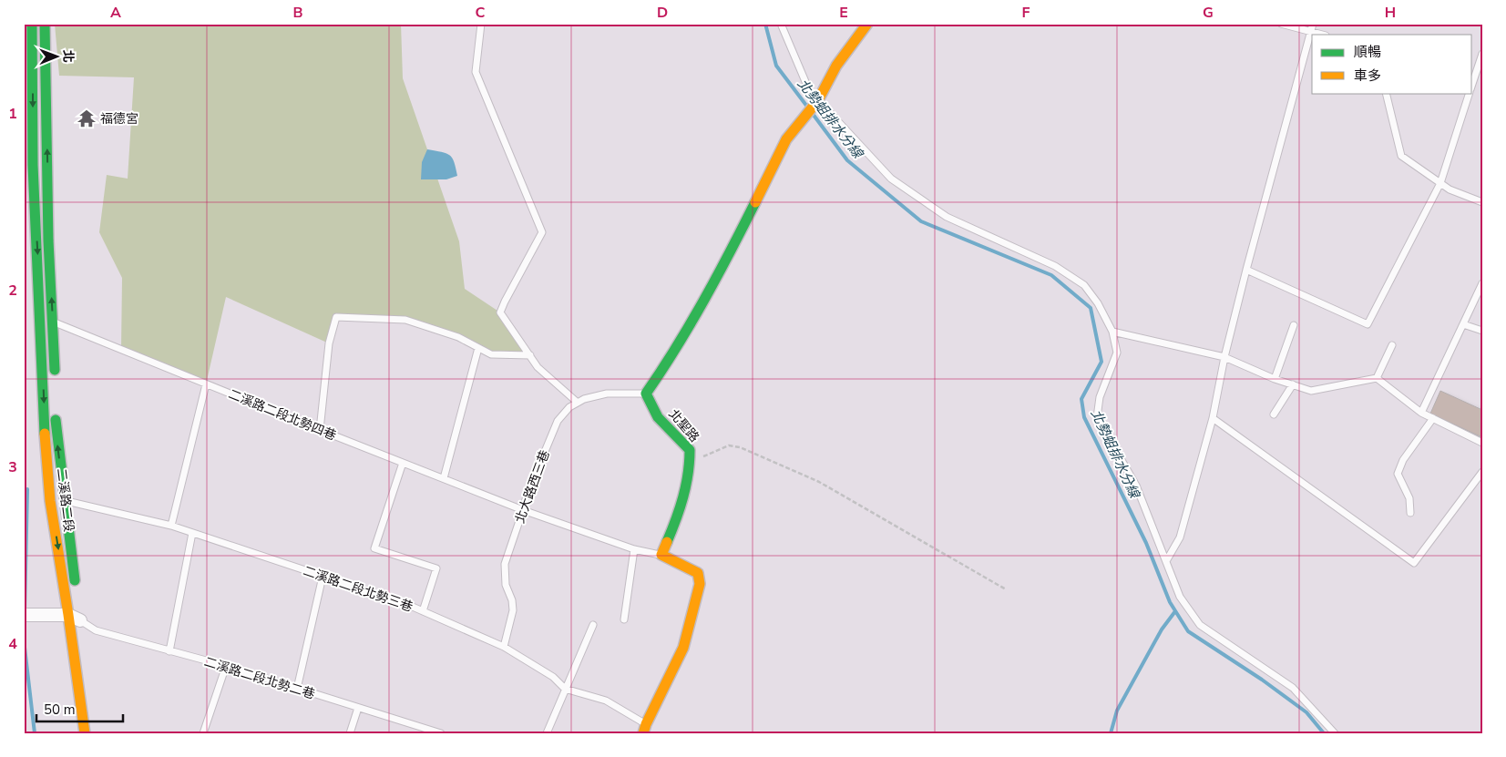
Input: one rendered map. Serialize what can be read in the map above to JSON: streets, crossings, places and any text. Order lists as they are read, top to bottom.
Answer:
{
  "streets": {
    "main road": ["北聖路", "二溪路二段"],
    "lane": [
      "二溪路二段北勢四巷",
      "北大路西三巷",
      "二溪路二段北勢三巷",
      "二溪路二段北勢二巷"
    ]
  },
  "crossings": [
    ["二溪路二段北勢四巷", "北聖路"],
    ["二溪路二段北勢四巷", "北大路西三巷"],
    ["二溪路二段北勢四巷", "二溪路二段"],
    ["北聖路", "北大路西三巷"],
    ["北大路西三巷", "二溪路二段北勢三巷"],
    ["二溪路二段", "二溪路二段北勢三巷"],
    ["二溪路二段", "二溪路二段北勢二巷"]
  ],
  "water": ["北勢蛆排水分線"],
  "places": {
    "temple": ["福德宮"]
  },
  "legend": ["順暢", "車多"],
  "scale_bar": "50 m",
  "north": "right",
  "grid": {
    "columns": [
      "A",
      "B",
      "C",
      "D",
      "E",
      "F",
      "G",
      "H"
    ],
    "rows": [
      "1",
      "2",
      "3",
      "4"
    ]
  }
}
